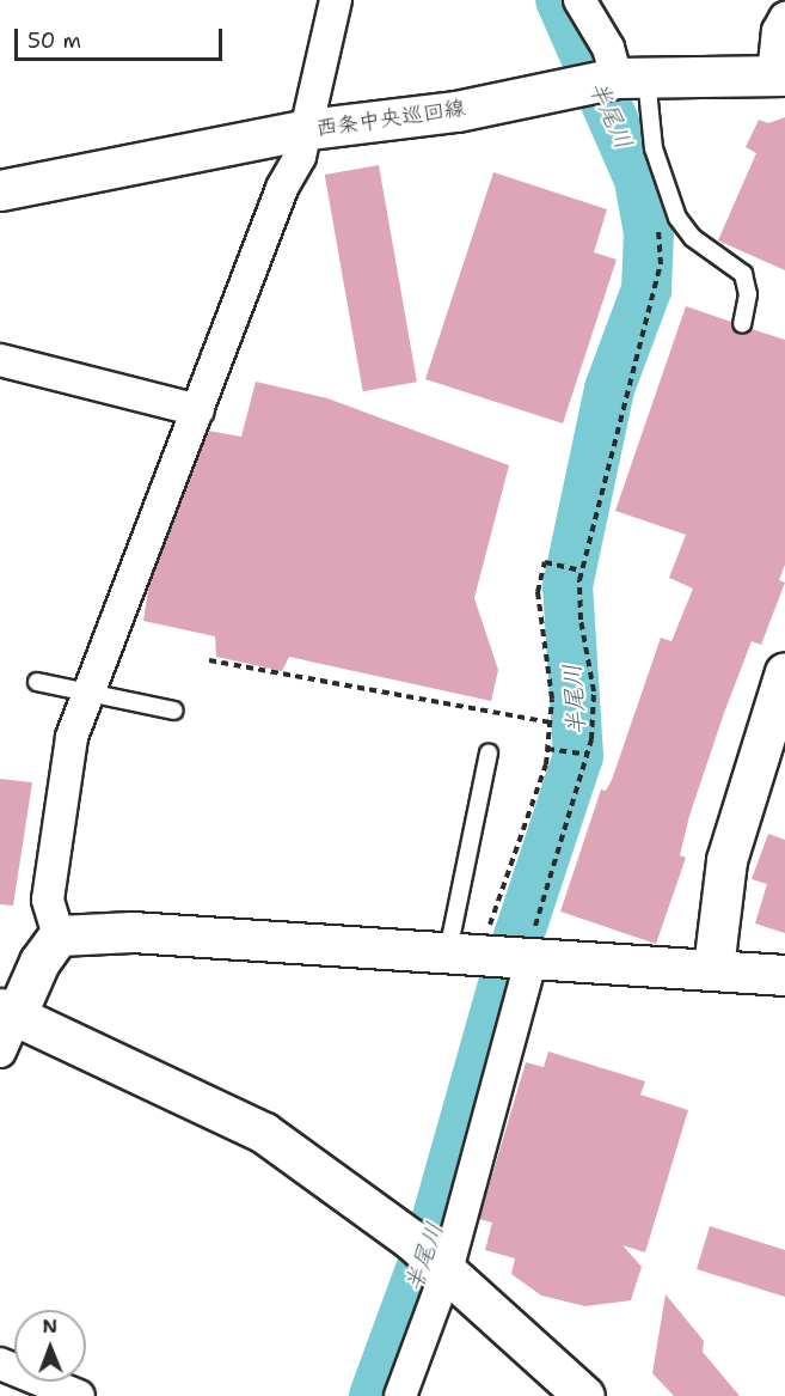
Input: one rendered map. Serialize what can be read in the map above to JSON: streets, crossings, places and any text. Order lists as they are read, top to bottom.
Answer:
{
  "streets": {
    "main road": ["西条中央巡回線"]
  },
  "water": ["半尾川"],
  "scale_bar": "50 m",
  "north": "top"
}
